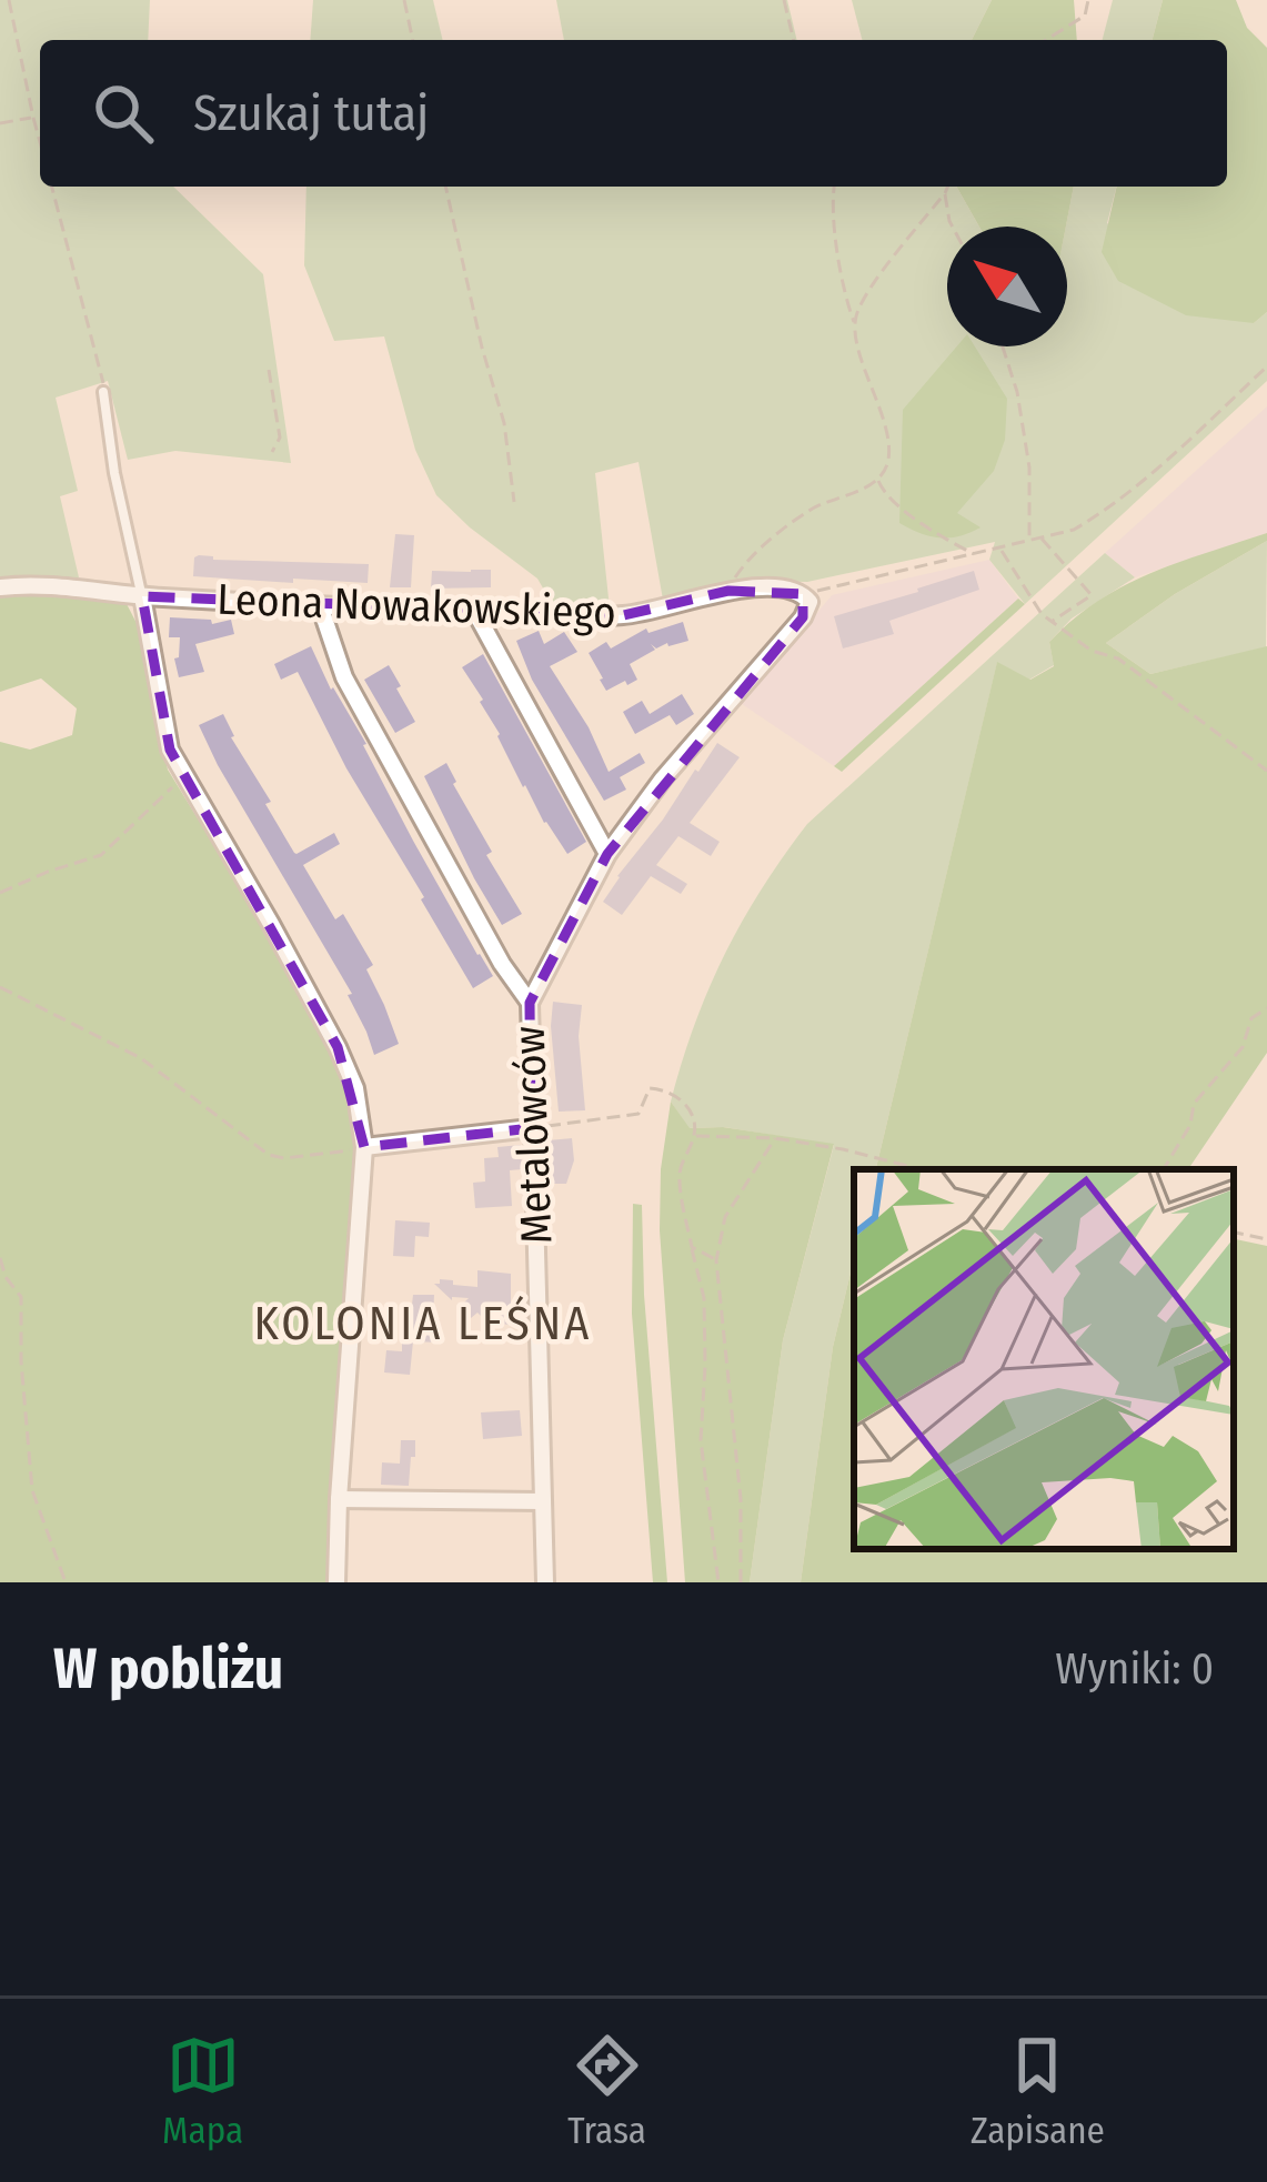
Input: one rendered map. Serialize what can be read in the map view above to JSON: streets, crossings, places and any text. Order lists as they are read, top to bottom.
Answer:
{
  "streets": {
    "street": ["Leona Nowakowskiego", "Metalowców"]
  },
  "crossings": [
    ["Leona Nowakowskiego", "Metalowców"]
  ],
  "districts": ["KOLONIA LEŚNA"],
  "north": "top left",
  "page": {
    "search": "Szukaj tutaj",
    "heading": ["W pobliżu", "Wyniki: 0"],
    "nav": ["Mapa", "Trasa", "Zapisane"]
  }
}
